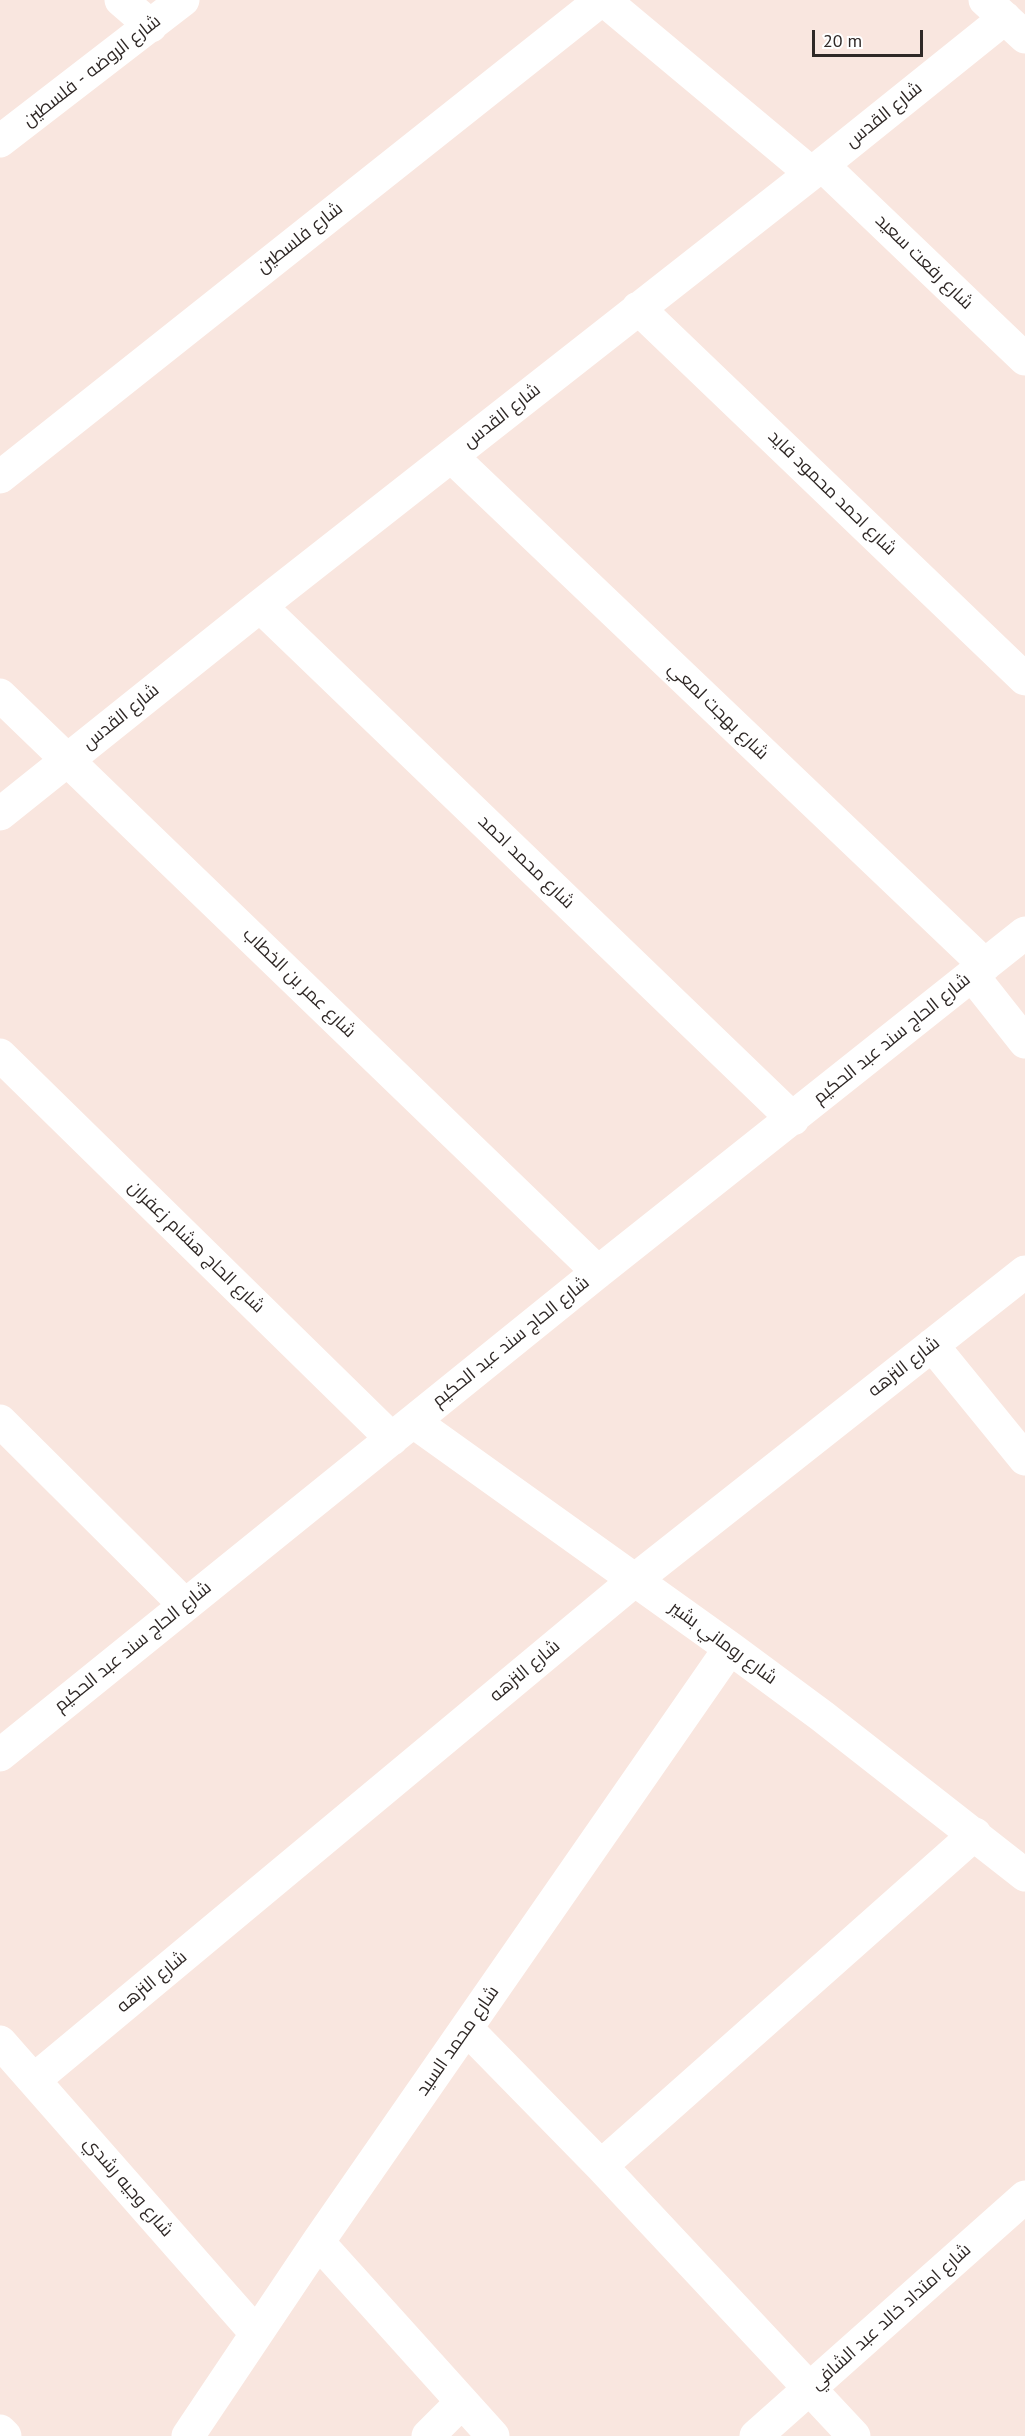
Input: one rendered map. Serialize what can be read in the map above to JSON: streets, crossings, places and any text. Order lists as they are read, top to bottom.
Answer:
{
  "streets": {
    "street": [
      "شارع الروضه - فلسطين",
      "شارع القدس",
      "شارع فلسطين",
      "شارع رفعت سعيد",
      "شارع احمد محمود فايد",
      "شارع بهجت لمعي",
      "شارع محمد احمد",
      "شارع عمر بن الخطاب",
      "شارع الحاج سند عبد الحكيم",
      "شارع الحاج هشام زعفران",
      "شارع النزهه",
      "شارع روماني بشير",
      "شارع محمد السيد",
      "شارع وجيه رشدي",
      "شارع امتداد خالد عبد الشافي"
    ]
  },
  "crossings": [
    ["شارع القدس", "شارع رفعت سعيد"],
    ["شارع القدس", "شارع احمد محمود فايد"],
    ["شارع القدس", "شارع بهجت لمعي"],
    ["شارع القدس", "شارع محمد احمد"],
    ["شارع القدس", "شارع عمر بن الخطاب"],
    ["شارع فلسطين", "شارع رفعت سعيد"],
    ["شارع بهجت لمعي", "شارع الحاج سند عبد الحكيم"],
    ["شارع محمد احمد", "شارع الحاج سند عبد الحكيم"],
    ["شارع عمر بن الخطاب", "شارع الحاج سند عبد الحكيم"],
    ["شارع الحاج سند عبد الحكيم", "شارع الحاج هشام زعفران"],
    ["شارع الحاج سند عبد الحكيم", "شارع روماني بشير"],
    ["شارع الحاج هشام زعفران", "شارع روماني بشير"],
    ["شارع النزهه", "شارع روماني بشير"],
    ["شارع النزهه", "شارع وجيه رشدي"],
    ["شارع روماني بشير", "شارع محمد السيد"],
    ["شارع محمد السيد", "شارع وجيه رشدي"]
  ],
  "scale_bar": "20 m"
}
